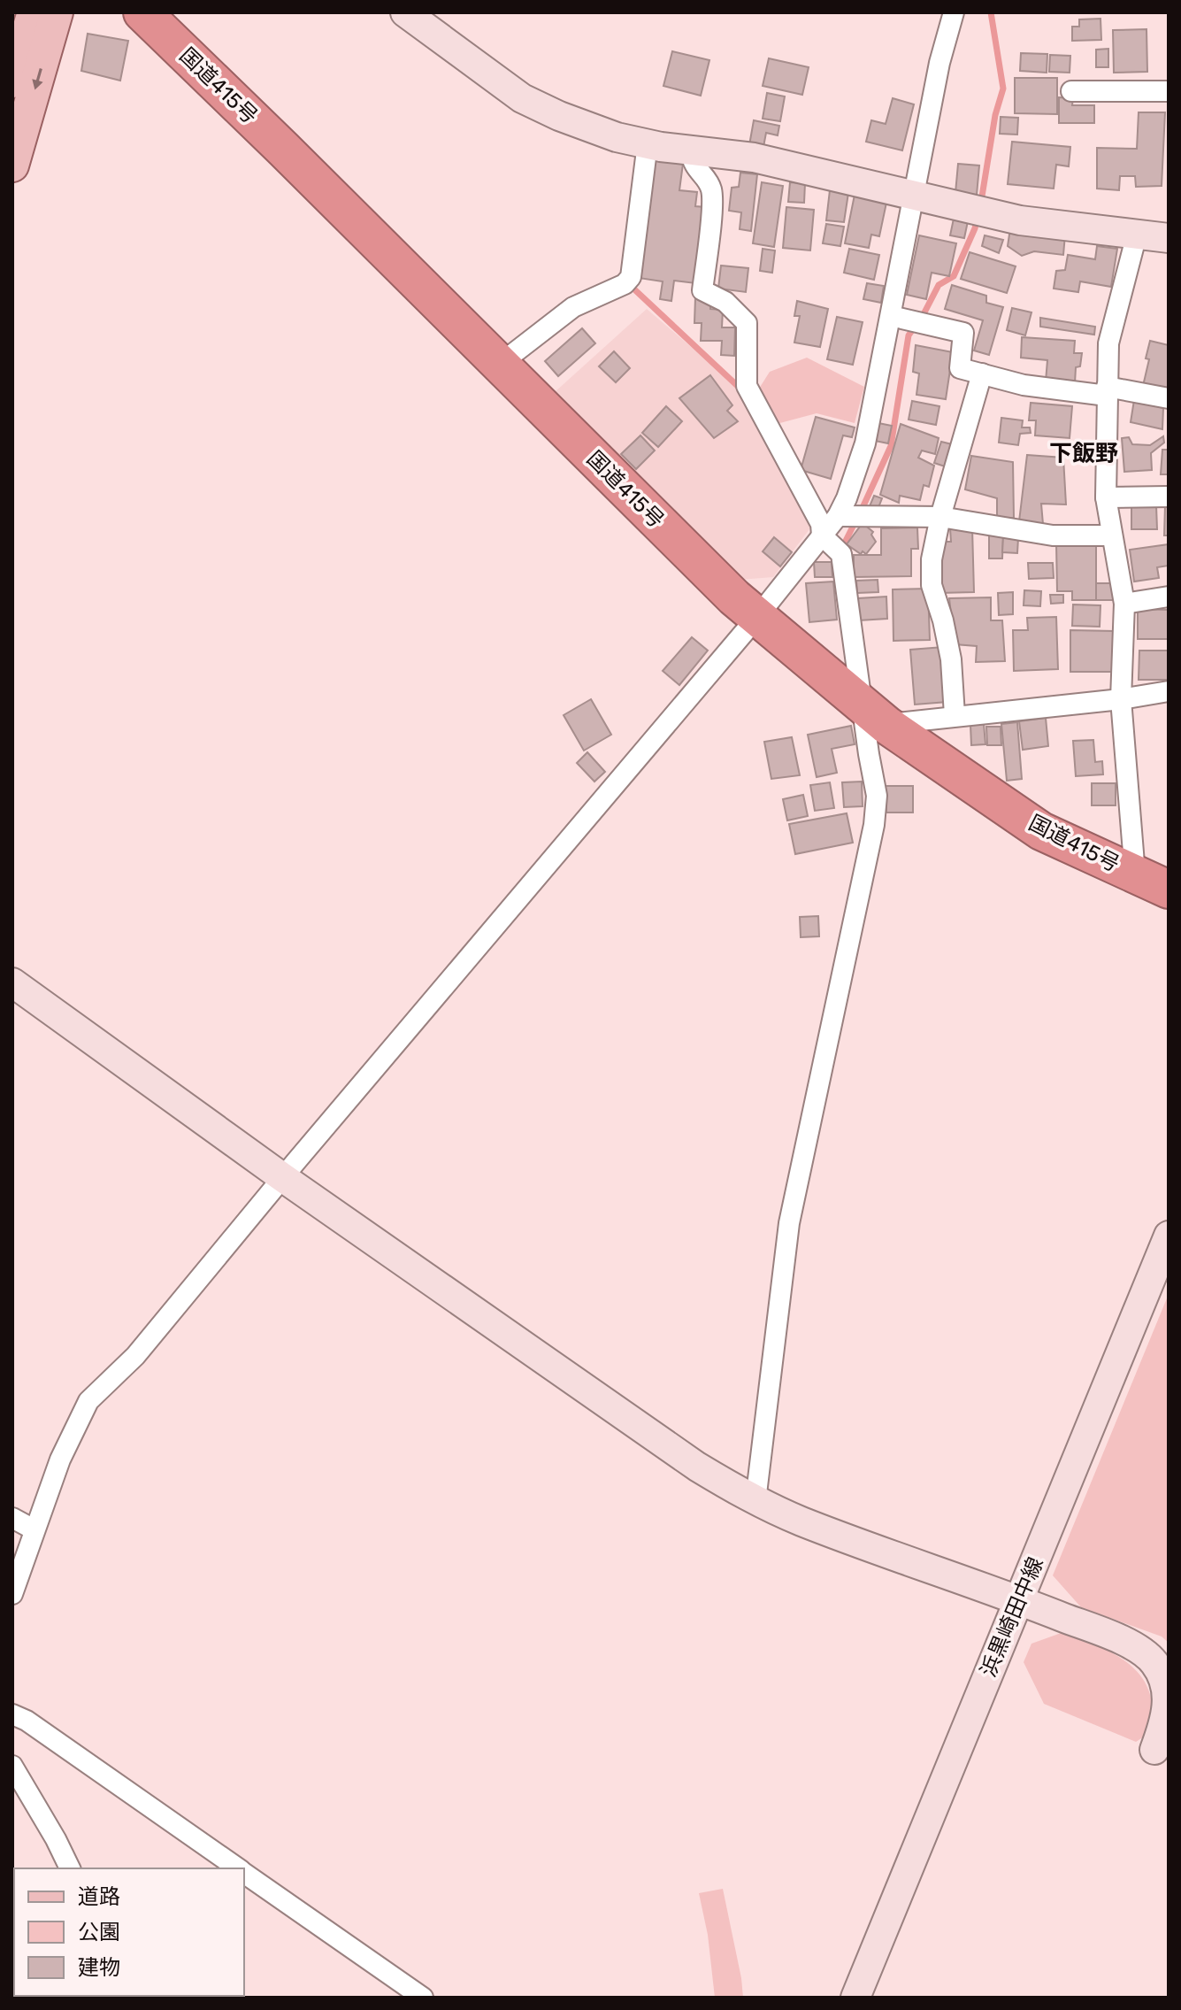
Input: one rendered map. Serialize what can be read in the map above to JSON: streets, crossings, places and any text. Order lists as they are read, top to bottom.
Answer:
{
  "streets": {
    "highway": ["国道415号"],
    "street": ["浜黒崎田中線"]
  },
  "districts": ["下飯野"],
  "legend": ["道路", "公園", "建物"]
}
